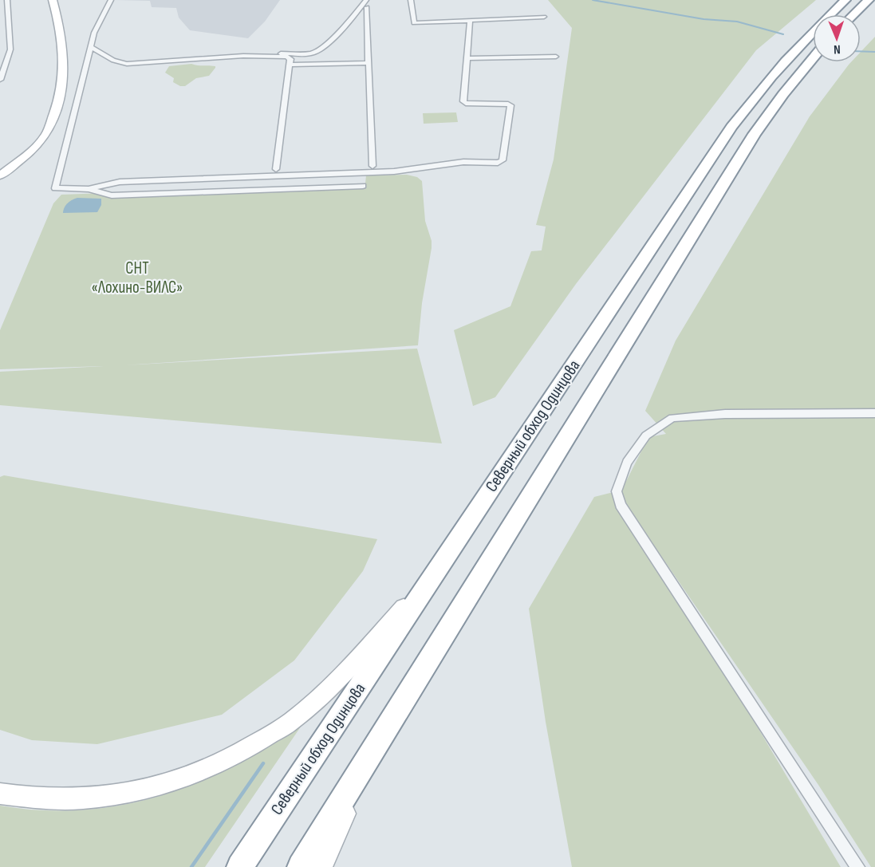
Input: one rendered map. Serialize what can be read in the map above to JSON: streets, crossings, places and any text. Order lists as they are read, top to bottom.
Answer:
{
  "streets": {
    "highway": ["Северный обход Одинцова"]
  },
  "parks": ["СНТ «Лохино-ВИЛС»"],
  "north": "bottom"
}
